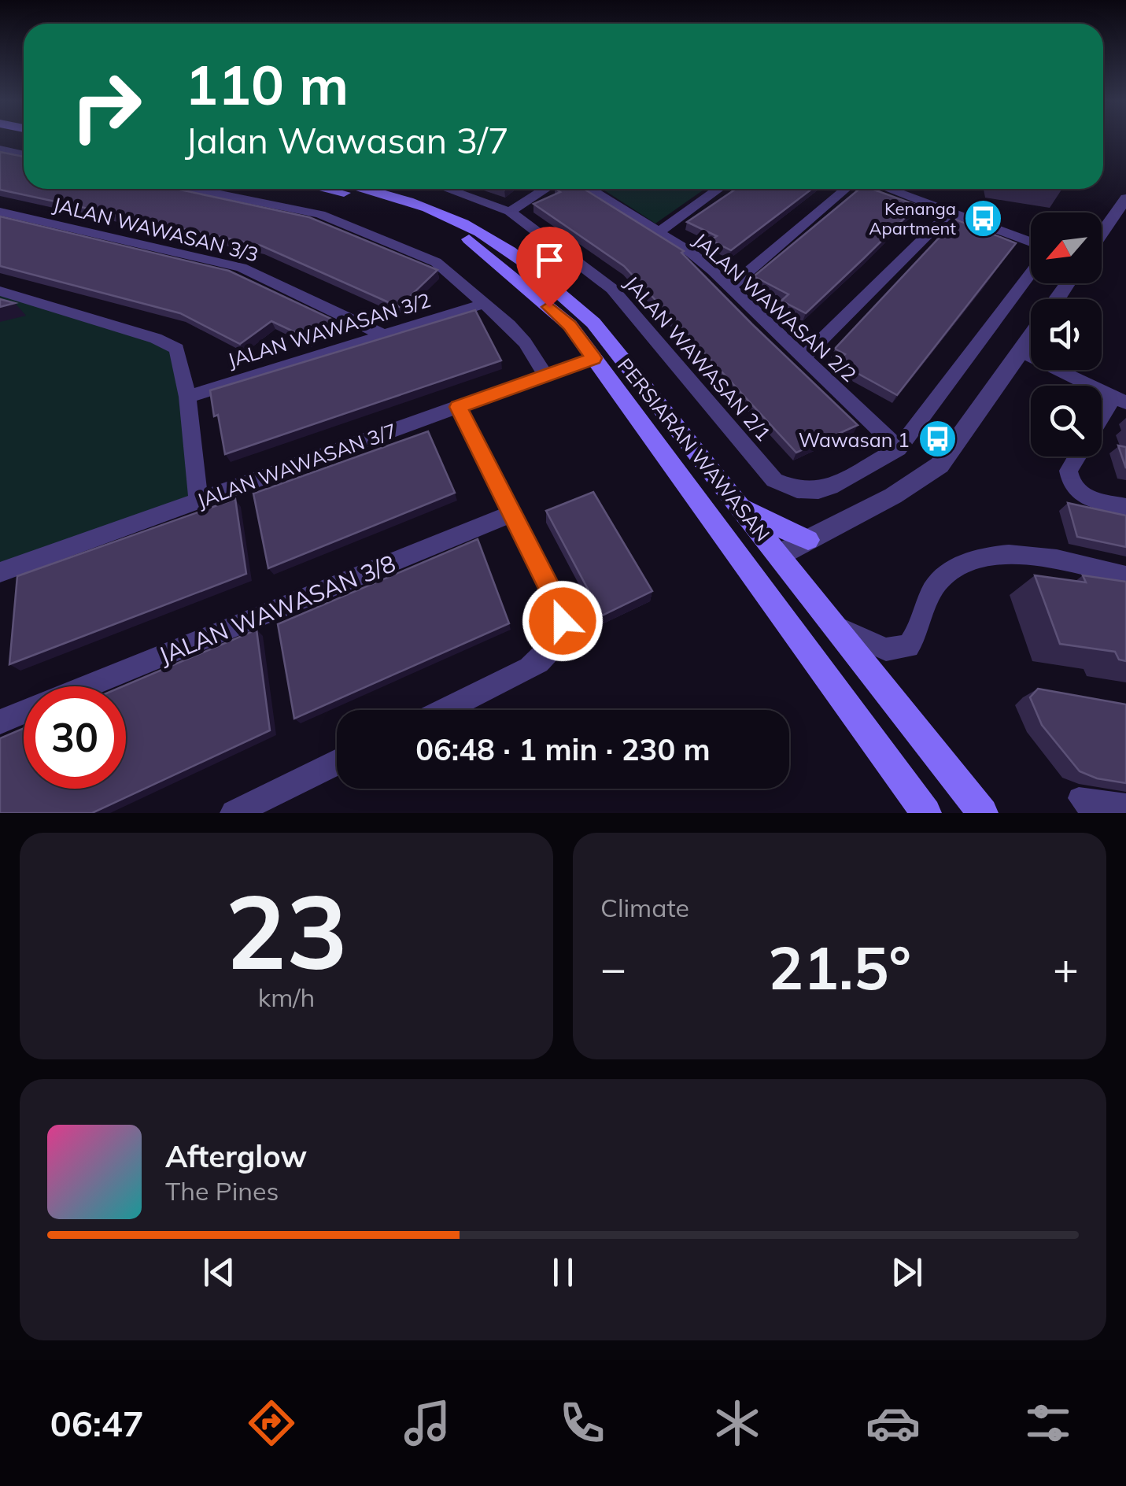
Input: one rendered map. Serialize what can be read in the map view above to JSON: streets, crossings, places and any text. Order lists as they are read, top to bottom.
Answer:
{
  "streets": {
    "main road": ["PERSIARAN WAWASAN"],
    "street": [
      "JALAN WAWASAN 3/3",
      "JALAN WAWASAN 2/2",
      "JALAN WAWASAN 3/2",
      "JALAN WAWASAN 2/1",
      "JALAN WAWASAN 3/7",
      "JALAN WAWASAN 3/8"
    ]
  },
  "crossings": [
    ["JALAN WAWASAN 3/3", "JALAN WAWASAN 3/2"],
    ["JALAN WAWASAN 2/2", "JALAN WAWASAN 2/1"],
    ["PERSIARAN WAWASAN", "JALAN WAWASAN 3/7"]
  ],
  "places": {
    "bus stop": ["Kenanga Apartment", "Wawasan 1"]
  },
  "north": "bottom left",
  "page": {
    "turn": ["110 m", "Jalan Wawasan 3/7"],
    "limit": "30",
    "trip": "06:48 · 1 min · 230 m",
    "tile": [
      ["23", "km/h"],
      "Climate"
    ],
    "heat": ["−", "21.5°", "+"],
    "song": ["Afterglow", "The Pines"],
    "tabs": "06:47"
  }
}
